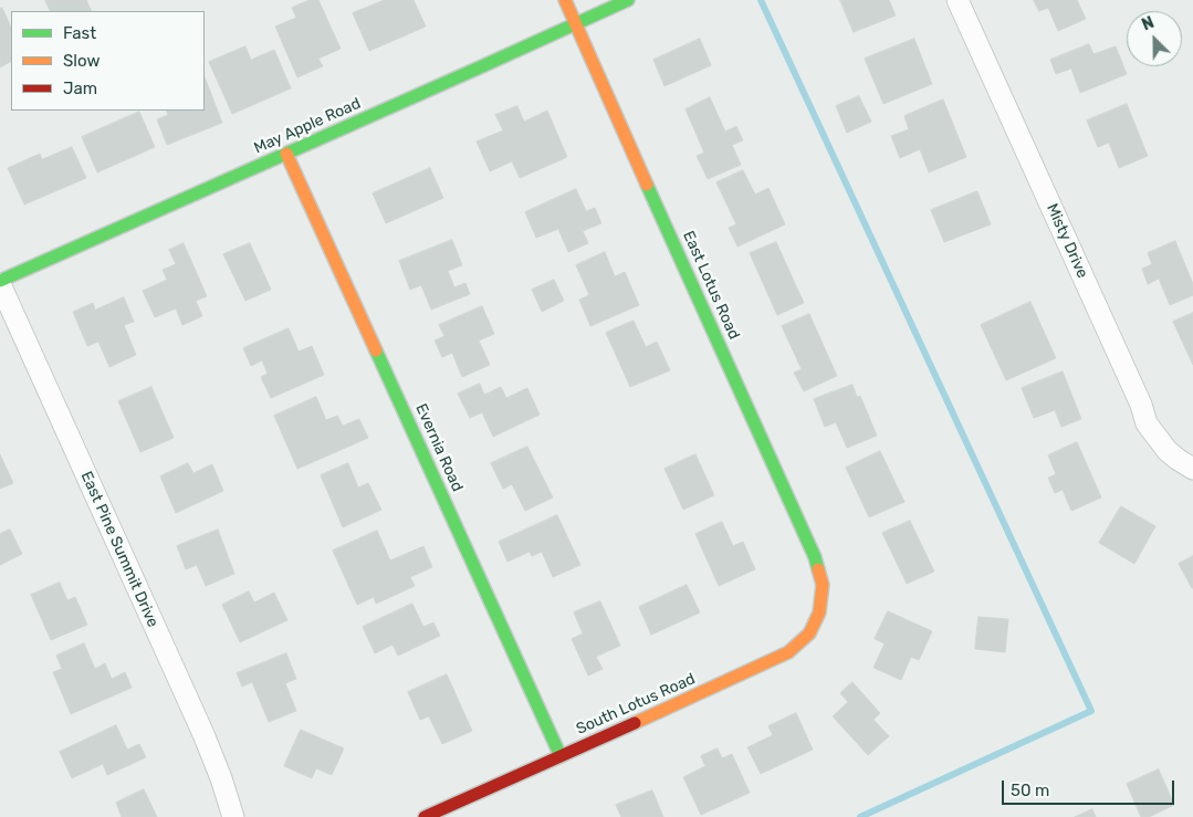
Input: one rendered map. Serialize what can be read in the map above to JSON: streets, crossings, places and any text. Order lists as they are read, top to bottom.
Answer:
{
  "streets": {
    "street": [
      "May Apple Road",
      "Misty Drive",
      "East Lotus Road",
      "Evernia Road",
      "East Pine Summit Drive",
      "South Lotus Road"
    ]
  },
  "crossings": [
    ["May Apple Road", "East Lotus Road"],
    ["May Apple Road", "Evernia Road"],
    ["May Apple Road", "East Pine Summit Drive"],
    ["East Lotus Road", "South Lotus Road"],
    ["Evernia Road", "South Lotus Road"]
  ],
  "legend": ["Fast", "Slow", "Jam"],
  "scale_bar": "50 m",
  "north": "top left"
}
